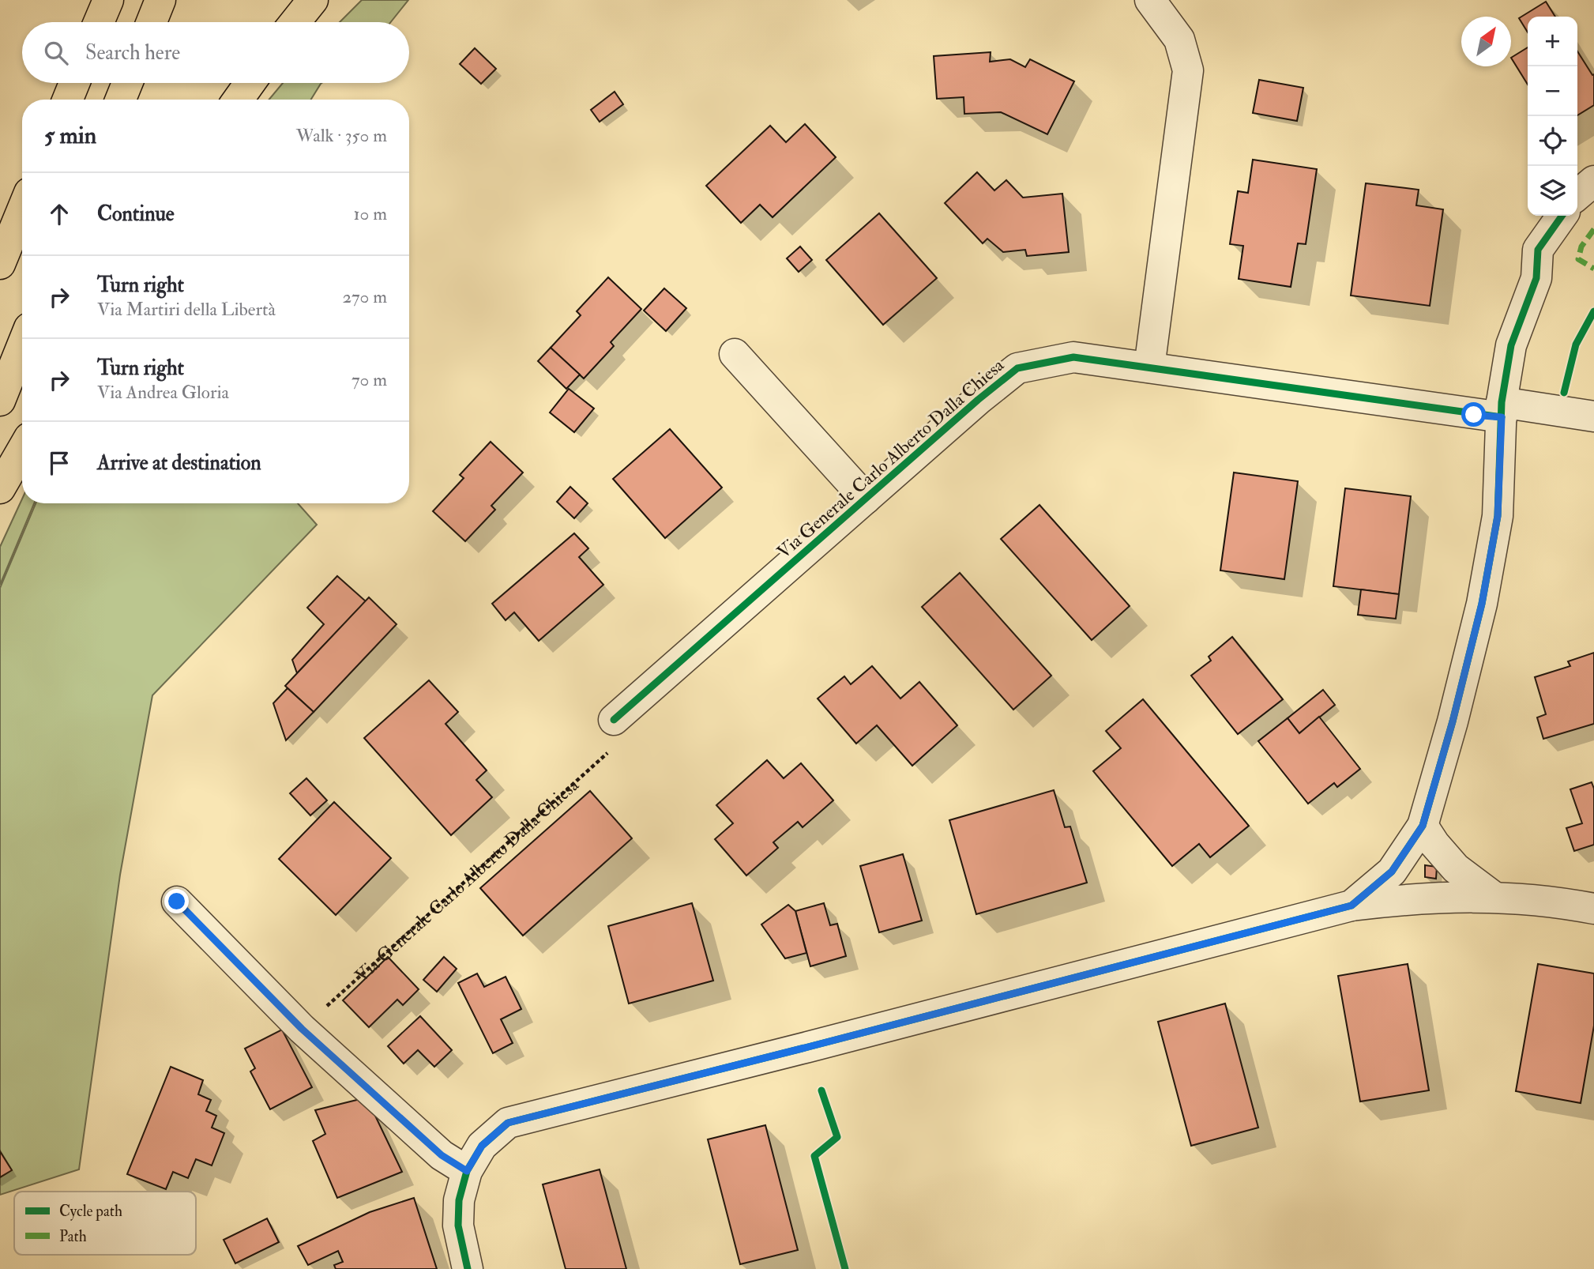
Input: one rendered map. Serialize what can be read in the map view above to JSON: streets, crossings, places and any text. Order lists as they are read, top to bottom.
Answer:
{
  "streets": {
    "street": ["Via Generale Carlo Alberto Dalla Chiesa"]
  },
  "legend": ["Cycle path", "Path"],
  "north": "top right",
  "page": {
    "map_buttons": ["+", "−"],
    "search": "Search here",
    "heading": ["5 min", "Walk · 350 m"],
    "list": [
      ["Continue", "10 m"],
      ["Turn right", "Via Martiri della Libertà", "270 m"],
      ["Turn right", "Via Andrea Gloria", "70 m"],
      "Arrive at destination"
    ]
  }
}
